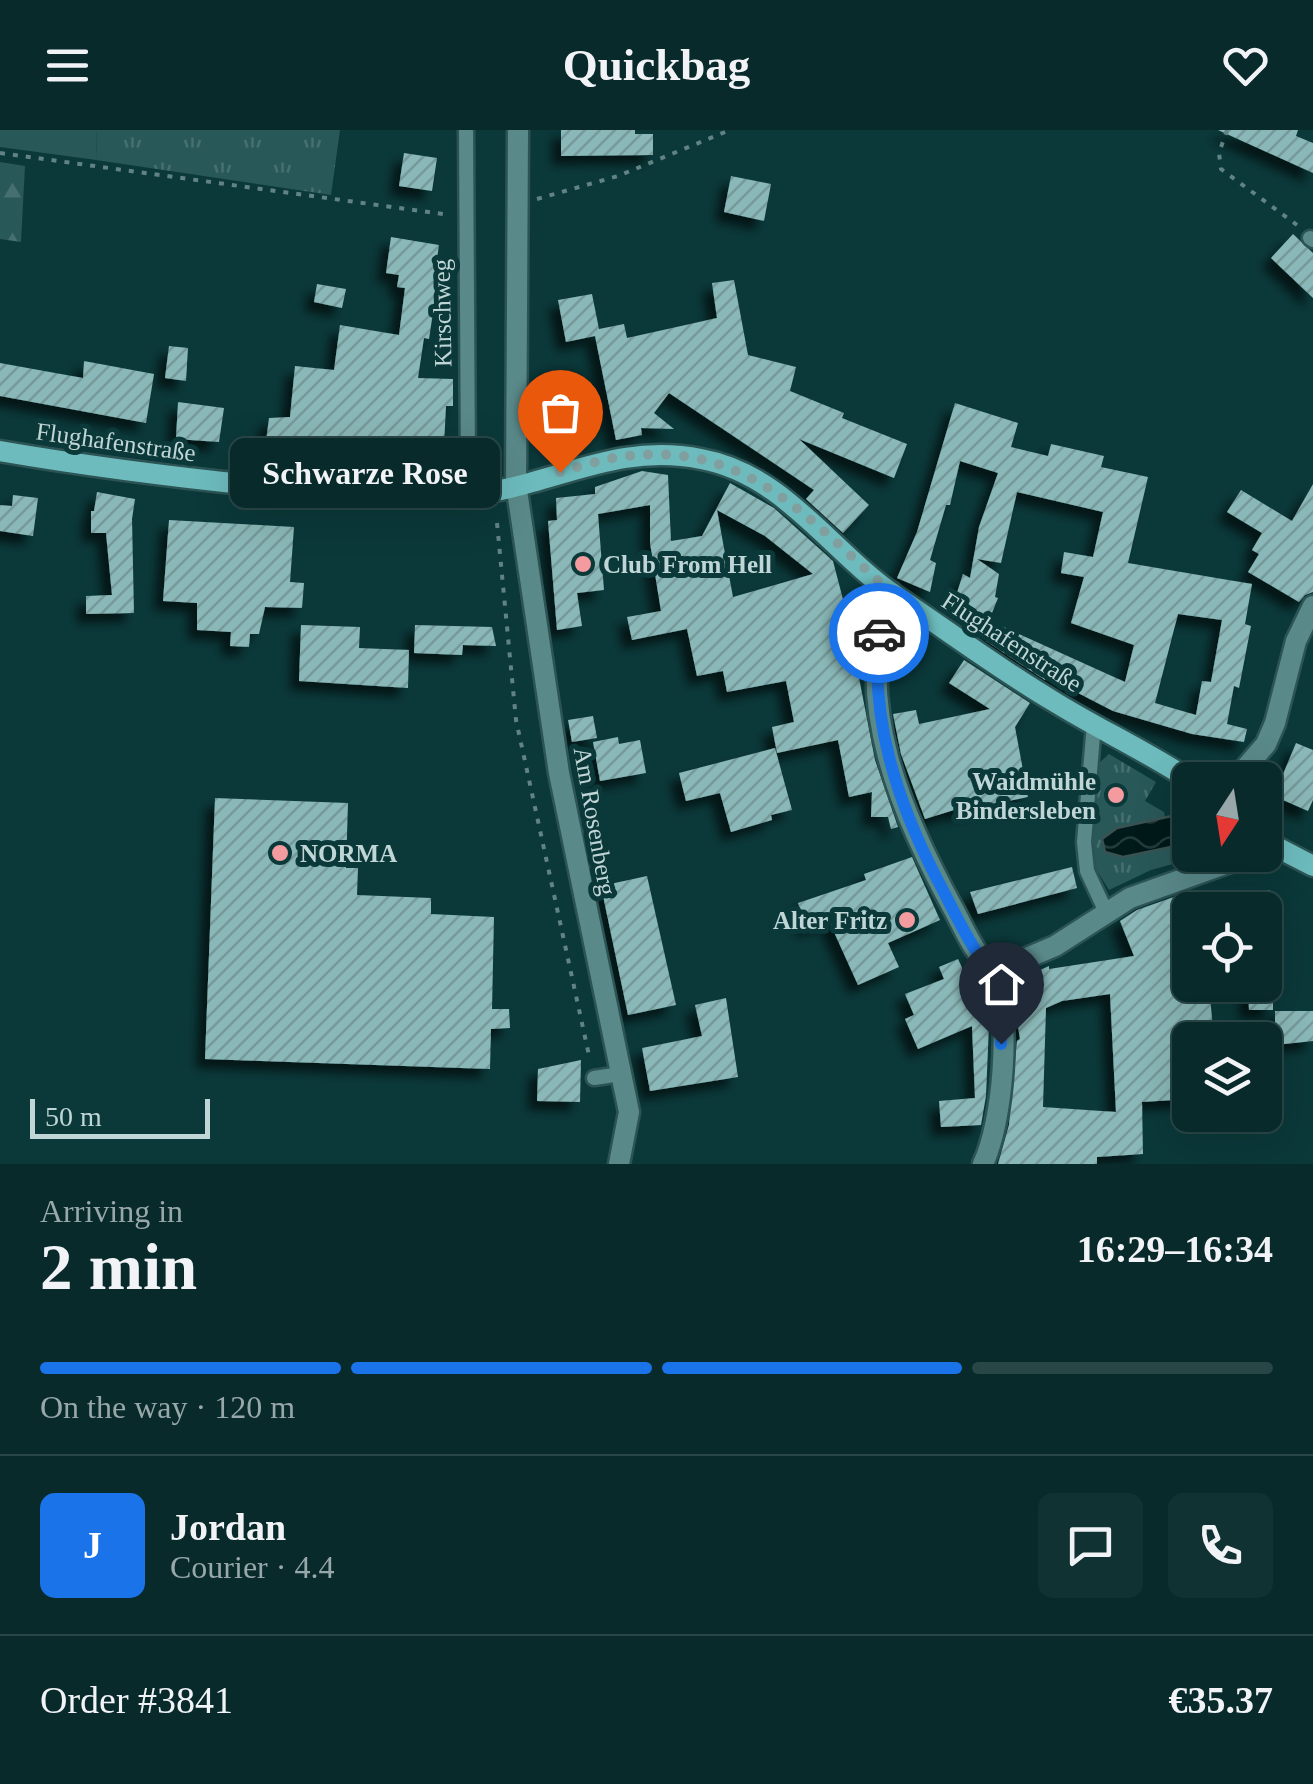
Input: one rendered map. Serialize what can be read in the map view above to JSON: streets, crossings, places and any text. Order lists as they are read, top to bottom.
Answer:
{
  "streets": {
    "street": ["Flughafenstraße", "Am Rosenberg"],
    "lane": ["Kirschweg"]
  },
  "crossings": [
    ["Kirschweg", "Flughafenstraße"],
    ["Flughafenstraße", "Am Rosenberg"]
  ],
  "places": [
    "Schwarze Rose",
    "Club From Hell",
    "Waidmühle Bindersleben",
    "NORMA",
    "Alter Fritz"
  ],
  "scale_bar": "50 m",
  "north": "bottom",
  "page": {
    "header": "Quickbag",
    "bubble": "Schwarze Rose",
    "scale": "50 m",
    "heading": ["2 min", "Arriving in", "16:29–16:34"],
    "panel": [
      "Jordan",
      "Courier · 4.4",
      "Order #3841",
      "€35.37"
    ],
    "bar": "On the way · 120 m",
    "round": "J"
  }
}
